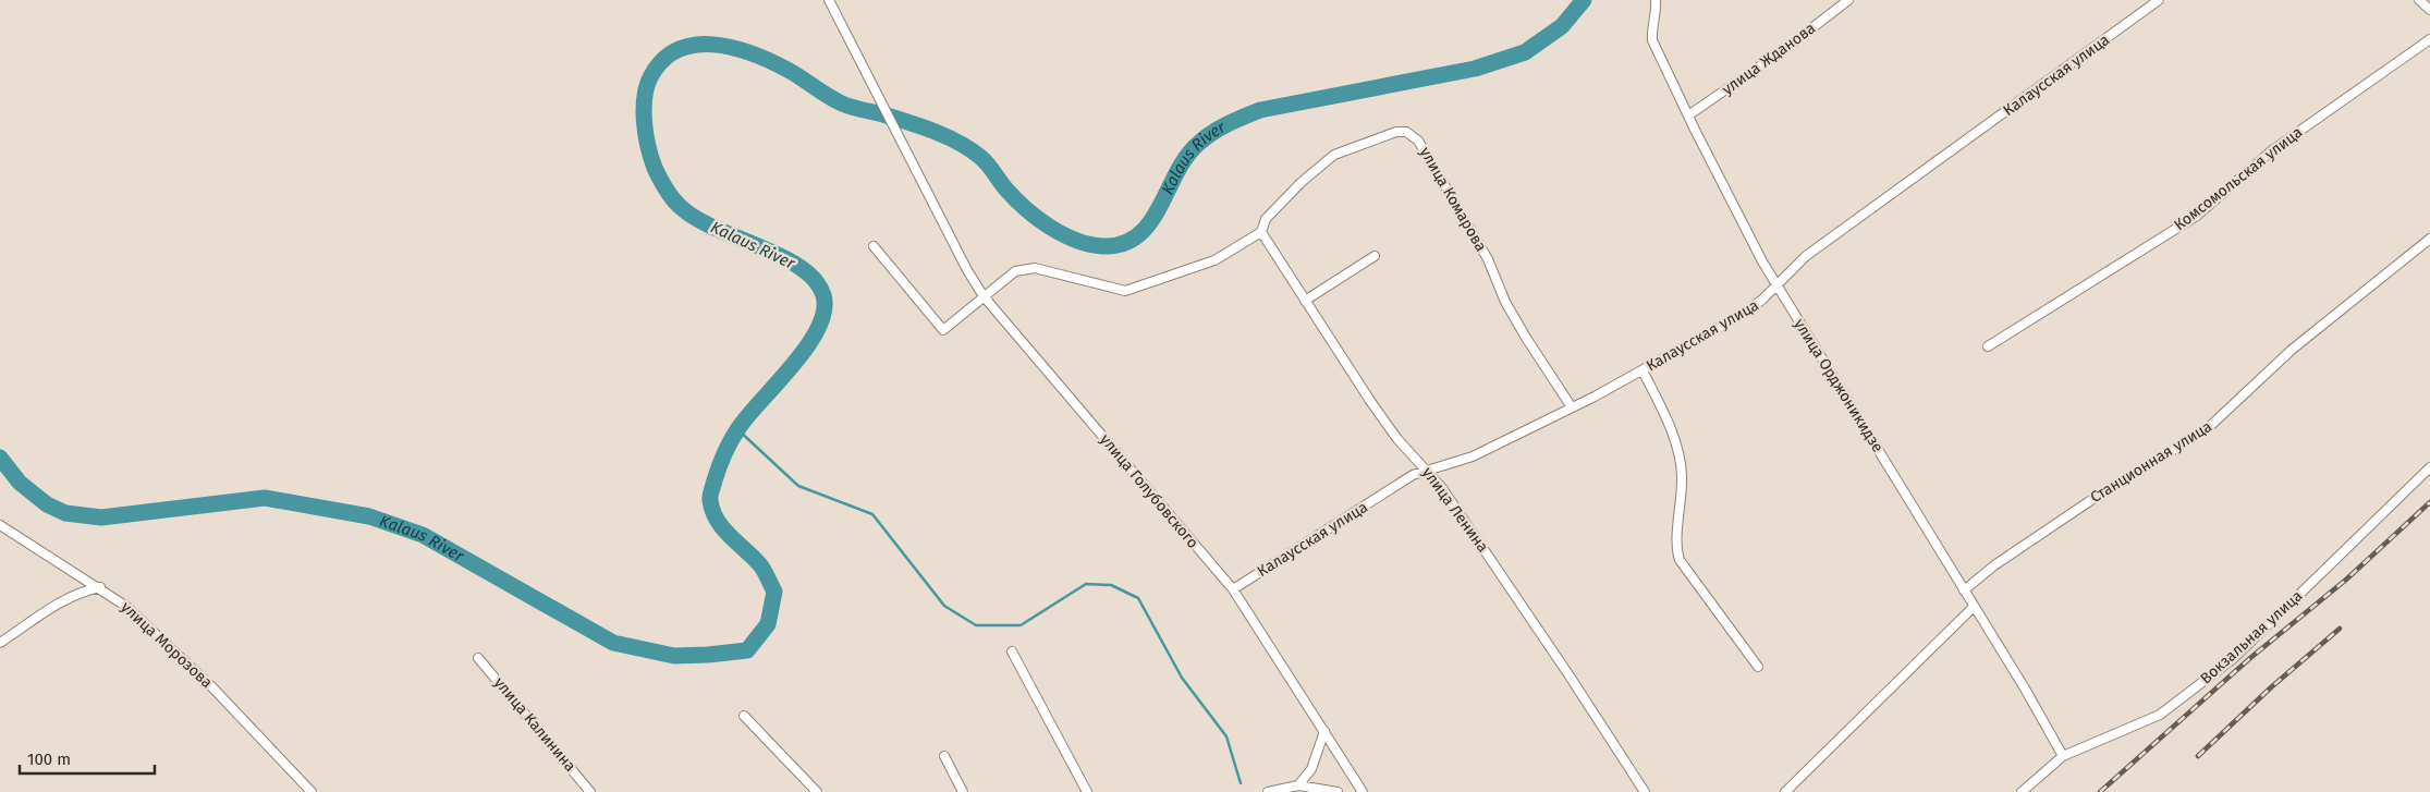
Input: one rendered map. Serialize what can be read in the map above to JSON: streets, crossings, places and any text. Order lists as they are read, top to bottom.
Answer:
{
  "streets": {
    "street": [
      "улица Жданова",
      "Калаусская улица",
      "Комсомольская улица",
      "улица Комарова",
      "улица Орджоникидзе",
      "Станционная улица",
      "улица Голубовского",
      "улица Ленина",
      "Вокзальная улица",
      "улица Морозова",
      "улица Калинина"
    ]
  },
  "crossings": [
    ["улица Жданова", "улица Орджоникидзе"],
    ["Калаусская улица", "улица Комарова"],
    ["Калаусская улица", "улица Орджоникидзе"],
    ["Калаусская улица", "улица Голубовского"],
    ["Калаусская улица", "улица Ленина"],
    ["улица Комарова", "улица Голубовского"],
    ["улица Комарова", "улица Ленина"],
    ["улица Орджоникидзе", "Станционная улица"],
    ["улица Орджоникидзе", "Вокзальная улица"]
  ],
  "water": ["Kalaus River"],
  "scale_bar": "100 m"
}
